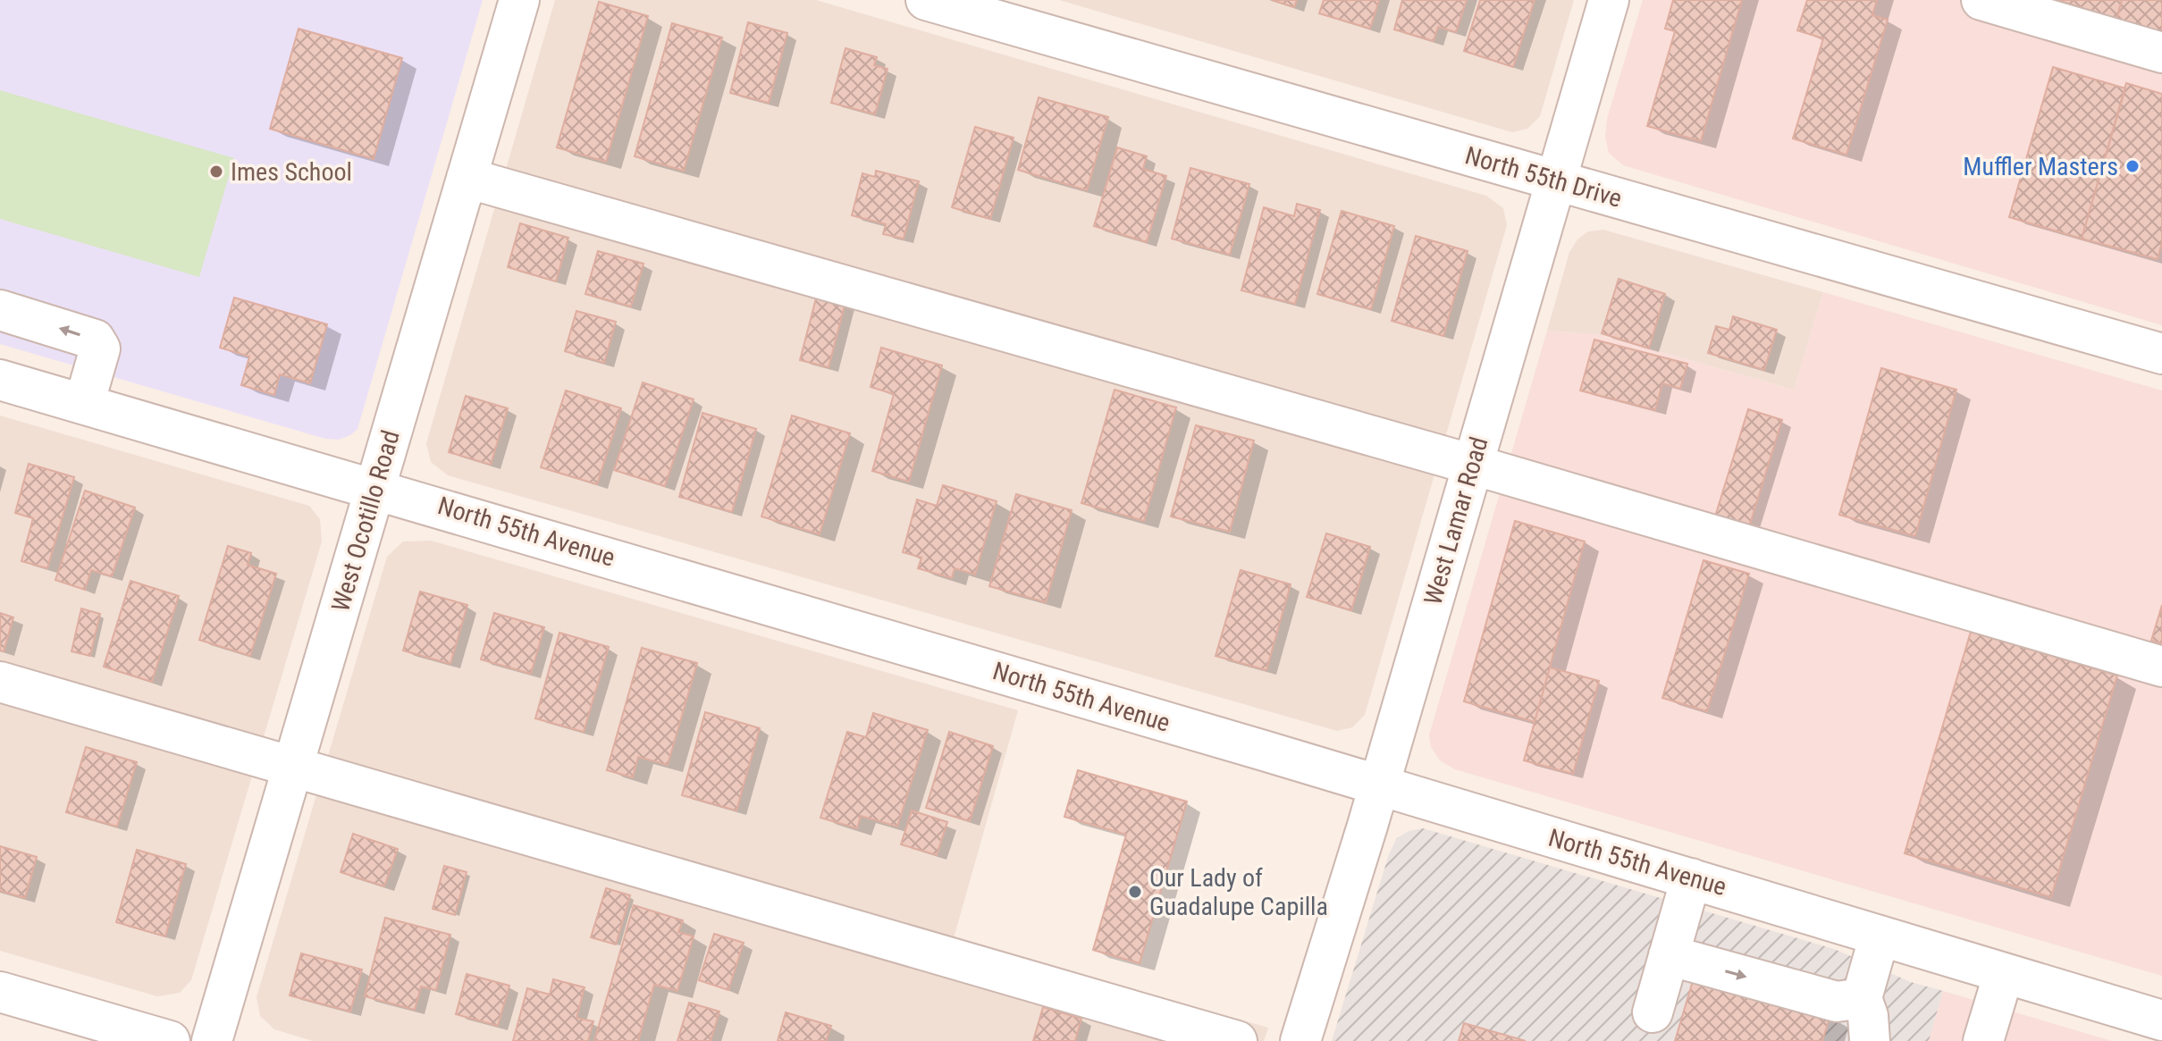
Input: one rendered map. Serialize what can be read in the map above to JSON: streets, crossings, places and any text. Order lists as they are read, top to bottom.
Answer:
{
  "streets": {
    "street": [
      "North 55th Drive",
      "West Ocotillo Road",
      "West Lamar Road",
      "North 55th Avenue"
    ]
  },
  "crossings": [
    ["North 55th Drive", "West Lamar Road"],
    ["West Ocotillo Road", "North 55th Avenue"],
    ["West Lamar Road", "North 55th Avenue"]
  ],
  "places": ["Muffler Masters", "Imes School", "Our Lady of Guadalupe Capilla"]
}
